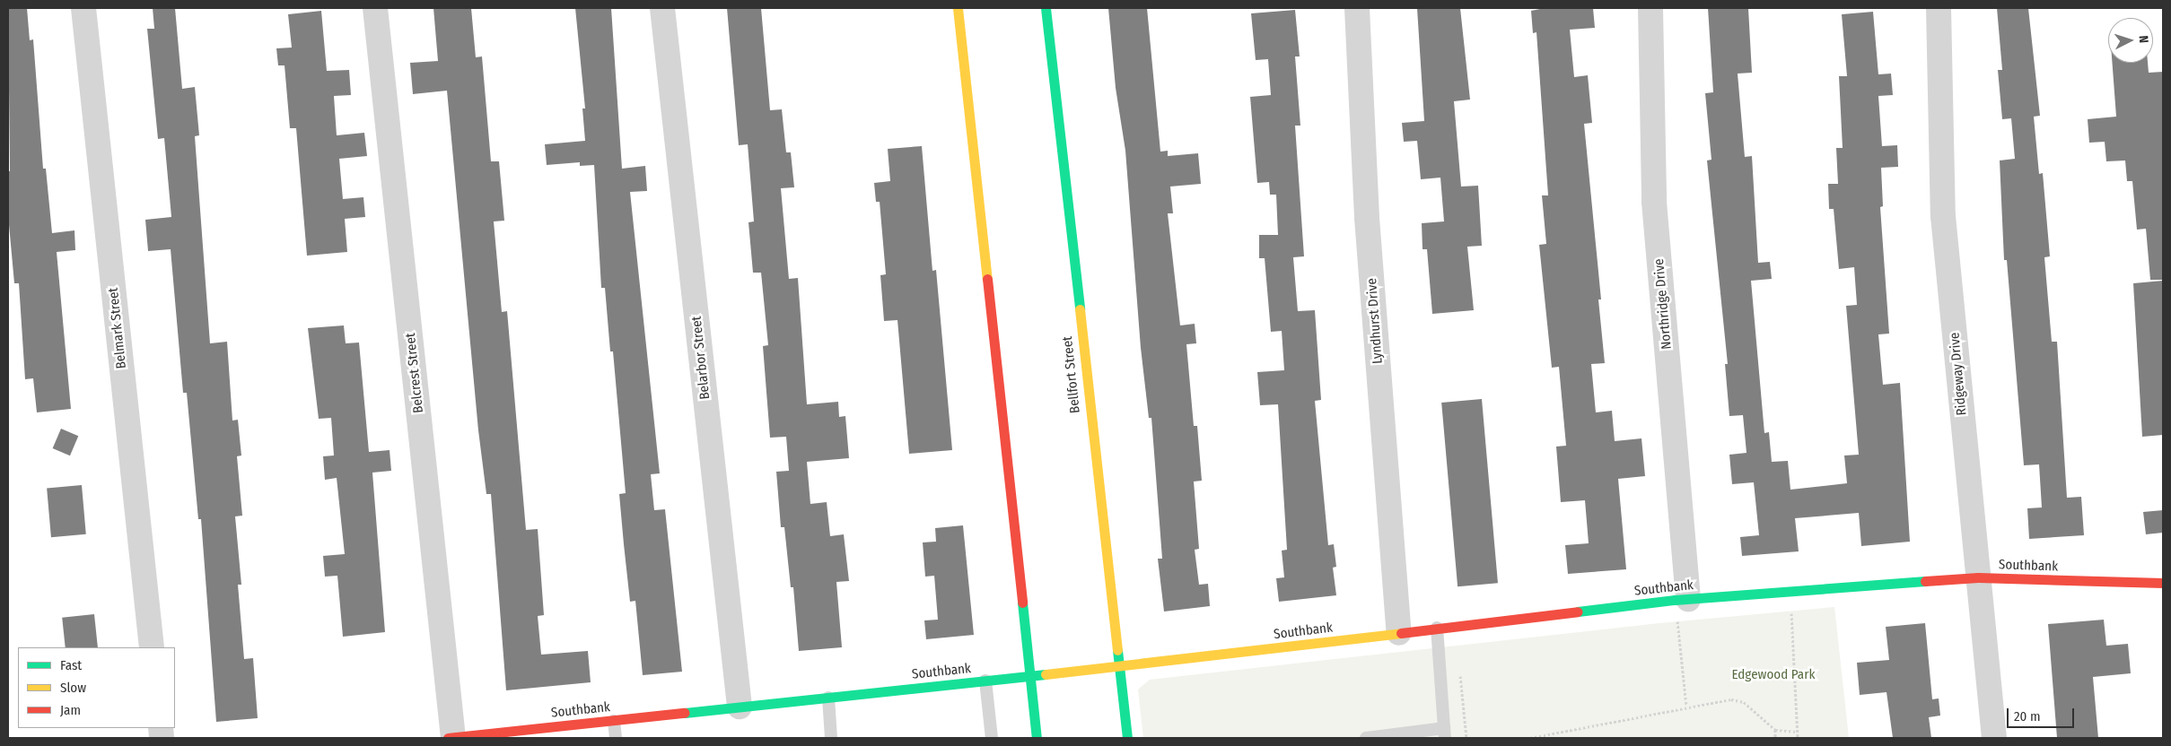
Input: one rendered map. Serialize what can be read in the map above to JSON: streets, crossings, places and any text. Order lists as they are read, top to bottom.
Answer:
{
  "streets": {
    "street": [
      "Northridge Drive",
      "Lyndhurst Drive",
      "Belmark Street",
      "Belarbor Street",
      "Belcrest Street",
      "Ridgeway Drive",
      "Bellfort Street",
      "Southbank"
    ]
  },
  "crossings": [
    ["Northridge Drive", "Southbank"],
    ["Lyndhurst Drive", "Southbank"],
    ["Belarbor Street", "Southbank"],
    ["Belcrest Street", "Southbank"],
    ["Ridgeway Drive", "Southbank"],
    ["Bellfort Street", "Southbank"]
  ],
  "parks": ["Edgewood Park"],
  "legend": ["Fast", "Slow", "Jam"],
  "scale_bar": "20 m",
  "north": "right"
}
